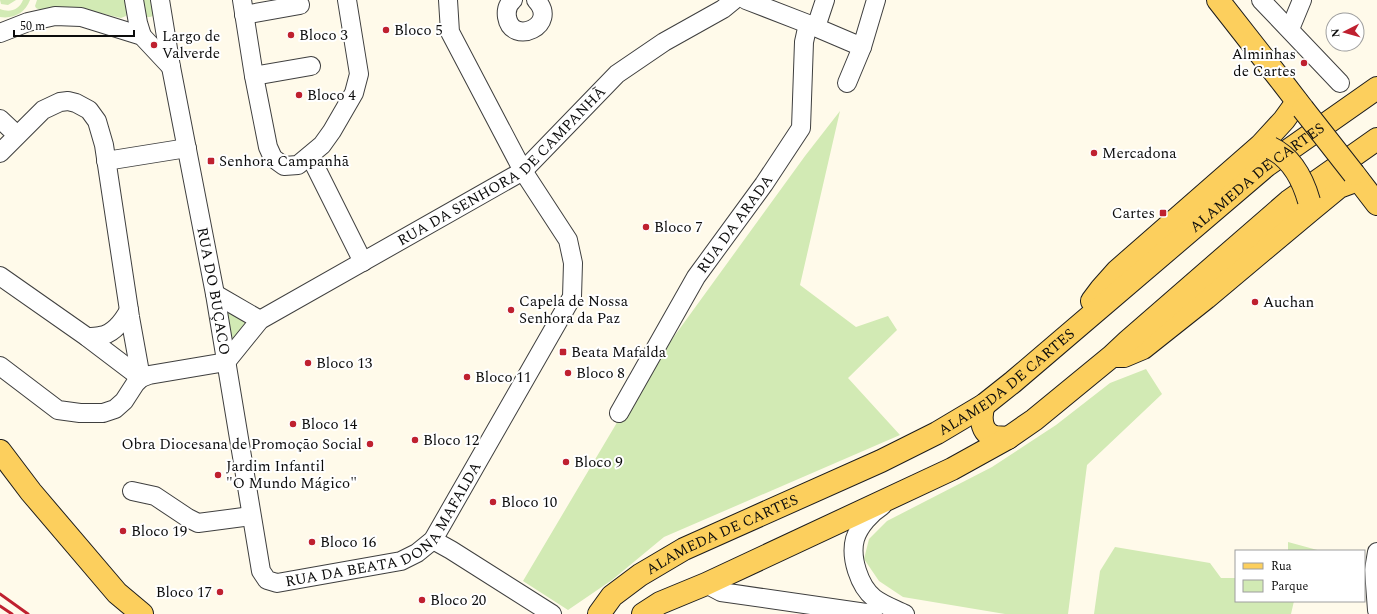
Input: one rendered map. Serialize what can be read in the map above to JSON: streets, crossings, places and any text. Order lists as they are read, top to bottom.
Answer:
{
  "streets": {
    "main road": ["ALAMEDA DE CARTES"],
    "street": [
      "RUA DA SENHORA DE CAMPANHÃ",
      "RUA DA ARADA",
      "RUA DO BUÇACO",
      "RUA DA BEATA DONA MAFALDA"
    ]
  },
  "crossings": [
    ["RUA DA SENHORA DE CAMPANHÃ", "RUA DO BUÇACO"],
    ["RUA DA SENHORA DE CAMPANHÃ", "RUA DA BEATA DONA MAFALDA"],
    ["RUA DO BUÇACO", "RUA DA BEATA DONA MAFALDA"]
  ],
  "places": {
    "other": [
      "Bloco 5",
      "Bloco 3",
      "Largo de Valverde",
      "Alminhas de Cartes",
      "Bloco 4",
      "Mercadona",
      "Bloco 7",
      "Auchan",
      "Capela de Nossa Senhora da Paz",
      "Bloco 13",
      "Bloco 8",
      "Bloco 11",
      "Bloco 14",
      "Bloco 12",
      "Obra Diocesana de Promoção Social",
      "Bloco 9",
      "Jardim Infantil \"O Mundo Mágico\"",
      "Bloco 10",
      "Bloco 19",
      "Bloco 16",
      "Bloco 17",
      "Bloco 20"
    ],
    "transit": ["Senhora Campanhã", "Cartes", "Beata Mafalda"]
  },
  "legend": ["Rua", "Parque"],
  "scale_bar": "50 m",
  "north": "left"
}
